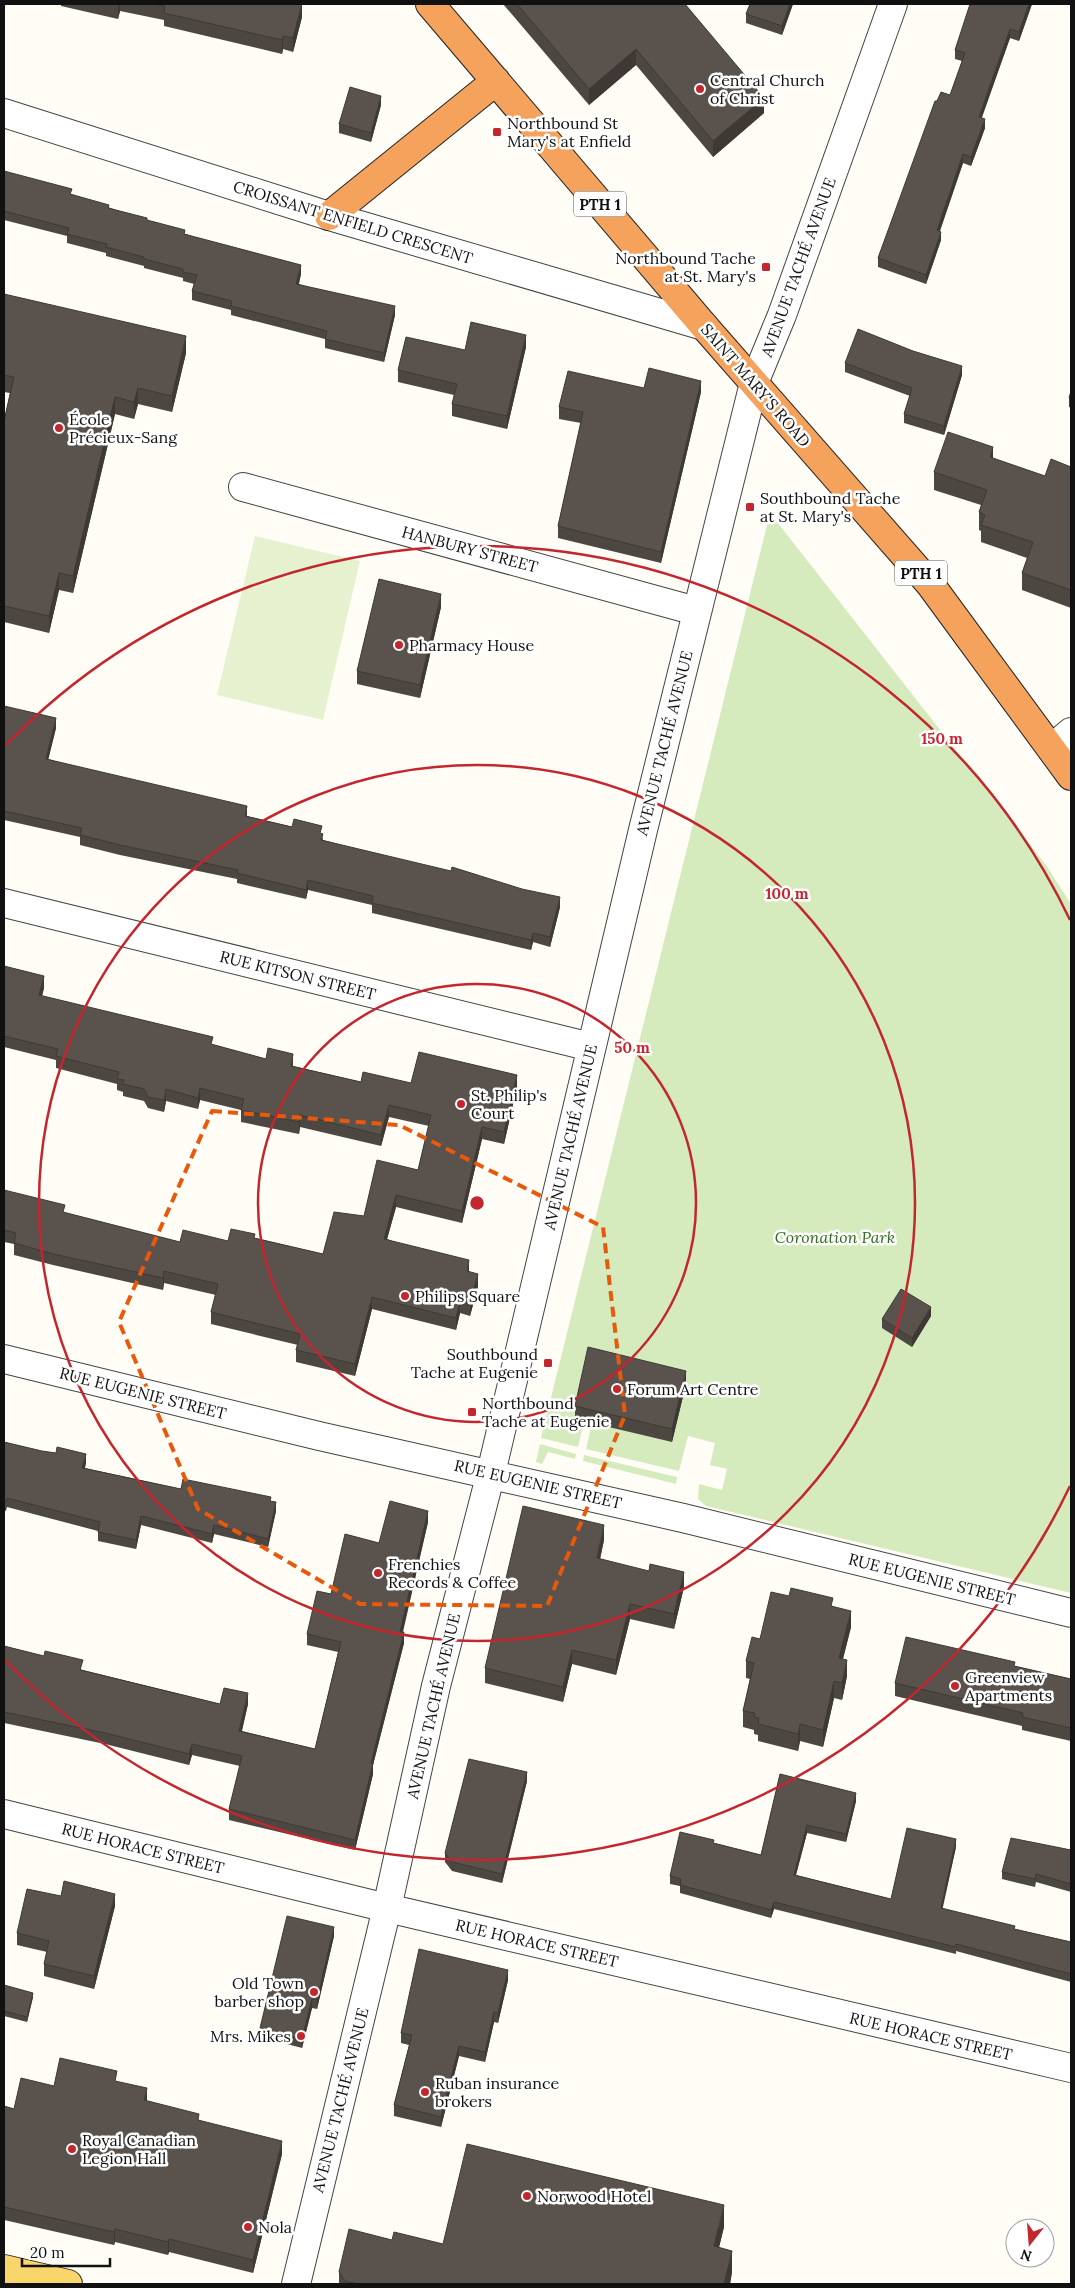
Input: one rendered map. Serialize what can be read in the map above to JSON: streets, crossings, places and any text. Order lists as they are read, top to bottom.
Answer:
{
  "streets": {
    "highway": ["PTH 1", "SAINT MARY'S ROAD"],
    "street": [
      "CROISSANT ENFIELD CRESCENT",
      "AVENUE TACHÉ AVENUE",
      "HANBURY STREET",
      "RUE KITSON STREET",
      "RUE EUGENIE STREET",
      "RUE HORACE STREET"
    ]
  },
  "crossings": [
    ["CROISSANT ENFIELD CRESCENT", "SAINT MARY'S ROAD"],
    ["AVENUE TACHÉ AVENUE", "SAINT MARY'S ROAD"],
    ["AVENUE TACHÉ AVENUE", "HANBURY STREET"],
    ["AVENUE TACHÉ AVENUE", "RUE KITSON STREET"],
    ["AVENUE TACHÉ AVENUE", "RUE EUGENIE STREET"],
    ["AVENUE TACHÉ AVENUE", "RUE HORACE STREET"]
  ],
  "parks": ["Coronation Park"],
  "places": {
    "other": [
      "Central Church of Christ",
      "École Précieux-Sang",
      "Pharmacy House",
      "St. Philip's Court",
      "Philips Square",
      "Forum Art Centre",
      "Frenchies Records & Coffee",
      "Greenview Apartments",
      "Old Town barber shop",
      "Mrs. Mikes",
      "Ruban insurance brokers",
      "Royal Canadian Legion Hall",
      "Norwood Hotel",
      "Nola"
    ],
    "transit": [
      "Northbound St Mary's at Enfield",
      "Northbound Tache at St. Mary's",
      "Southbound Tache at St. Mary's",
      "Southbound Tache at Eugenie",
      "Northbound Tache at Eugenie"
    ]
  },
  "scale_bar": "20 m",
  "north": "bottom",
  "rings": ["150 m", "100 m", "50 m"]
}
